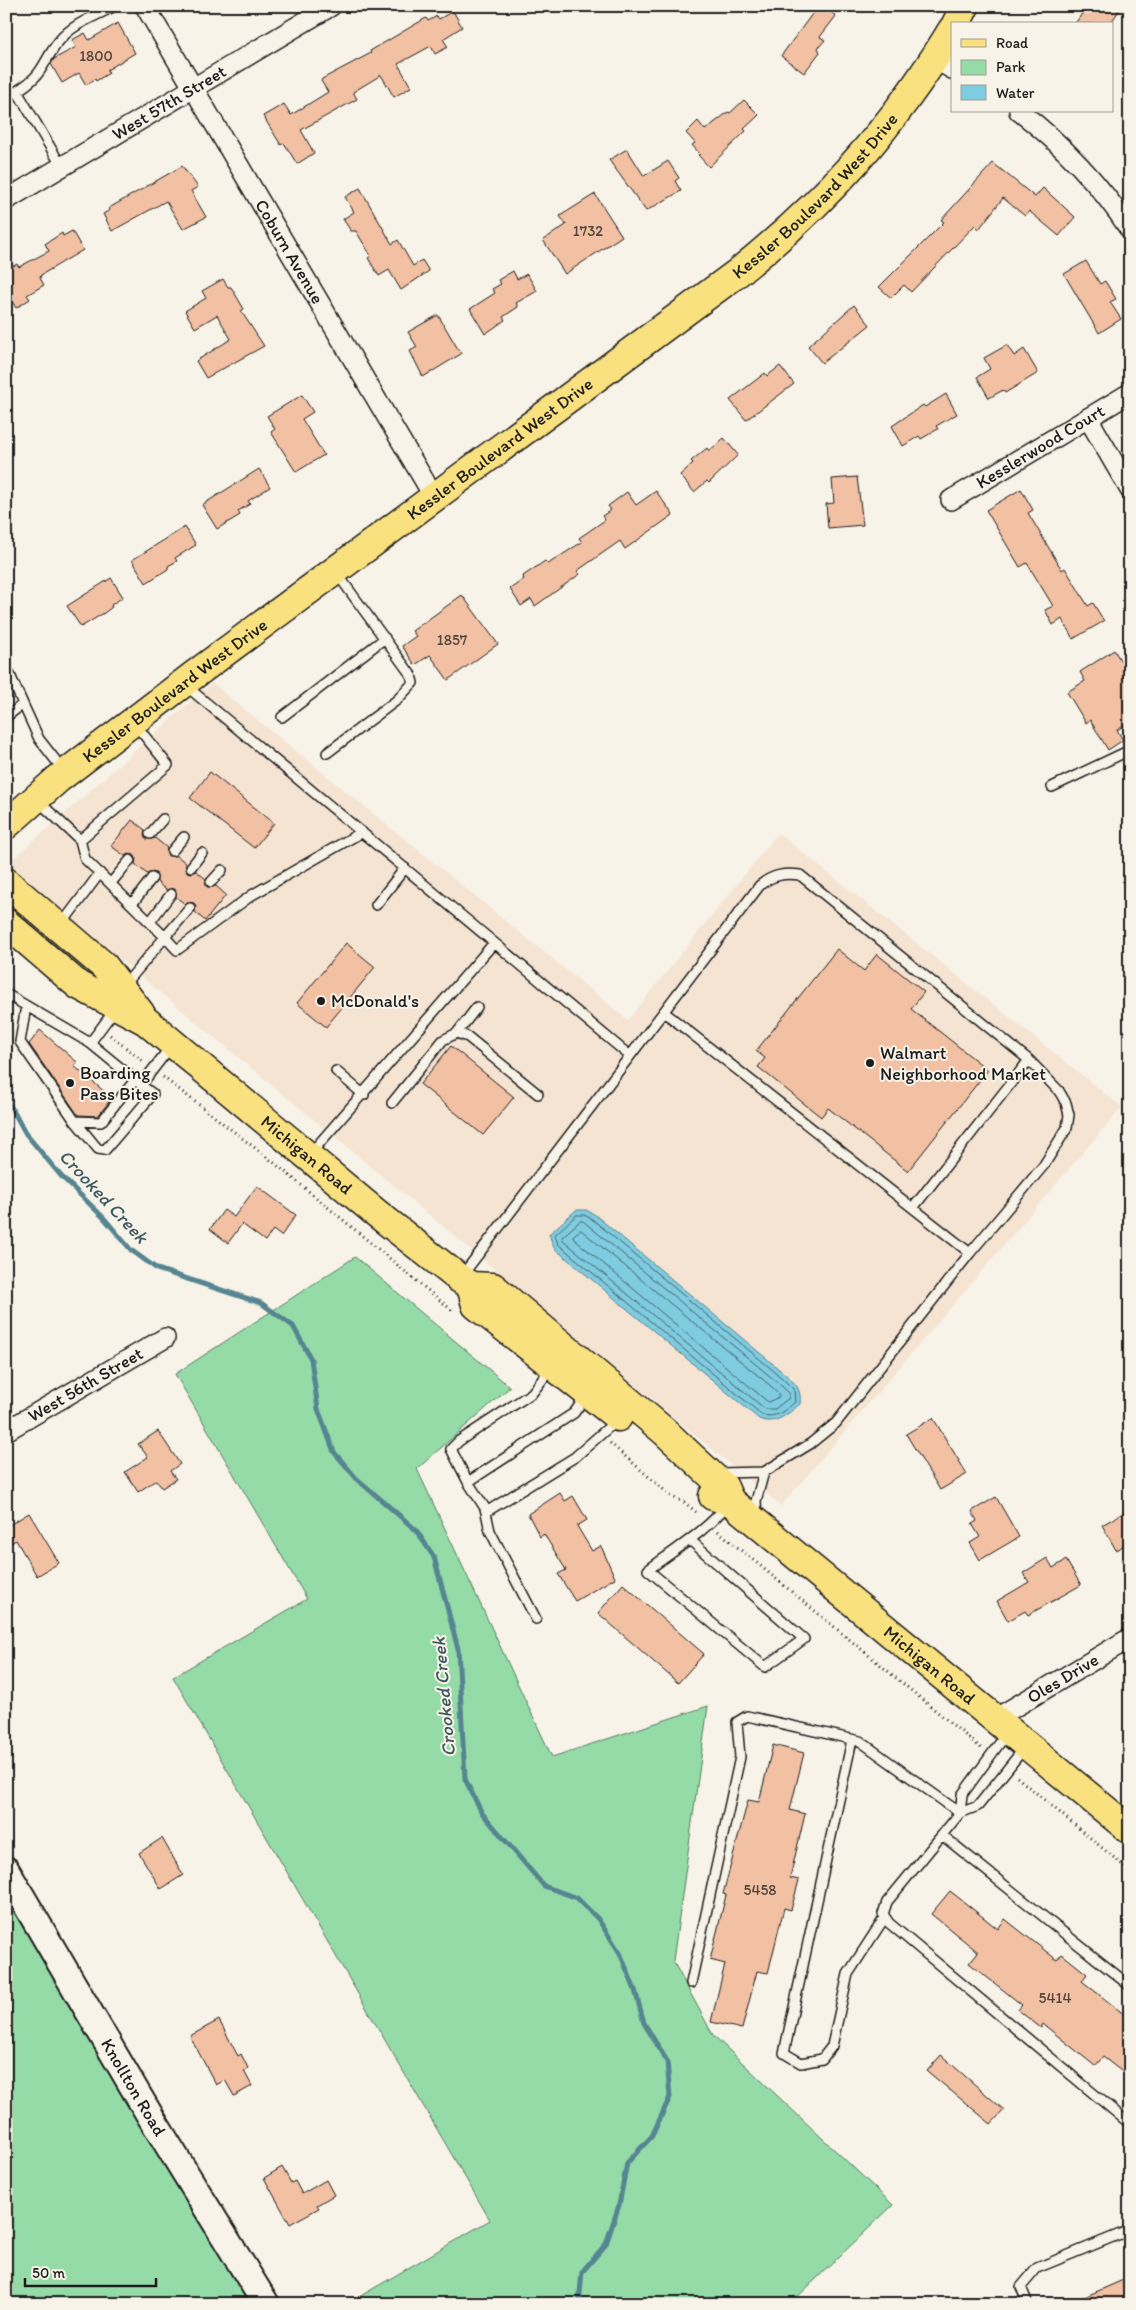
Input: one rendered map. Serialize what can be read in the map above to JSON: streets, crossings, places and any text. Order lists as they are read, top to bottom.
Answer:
{
  "streets": {
    "main road": ["Kessler Boulevard West Drive", "Michigan Road"],
    "street": [
      "West 57th Street",
      "Coburn Avenue",
      "Kesslerwood Court",
      "West 56th Street",
      "Oles Drive",
      "Knollton Road"
    ]
  },
  "crossings": [
    ["West 57th Street", "Coburn Avenue"],
    ["Kessler Boulevard West Drive", "Coburn Avenue"],
    ["Michigan Road", "Oles Drive"]
  ],
  "water": ["Crooked Creek"],
  "places": ["McDonald's", "Walmart Neighborhood Market", "Boarding Pass Bites"],
  "house_numbers": [
    "1800",
    "1732",
    "1857",
    "5458",
    "5414"
  ],
  "legend": ["Road", "Park", "Water"],
  "scale_bar": "50 m"
}
